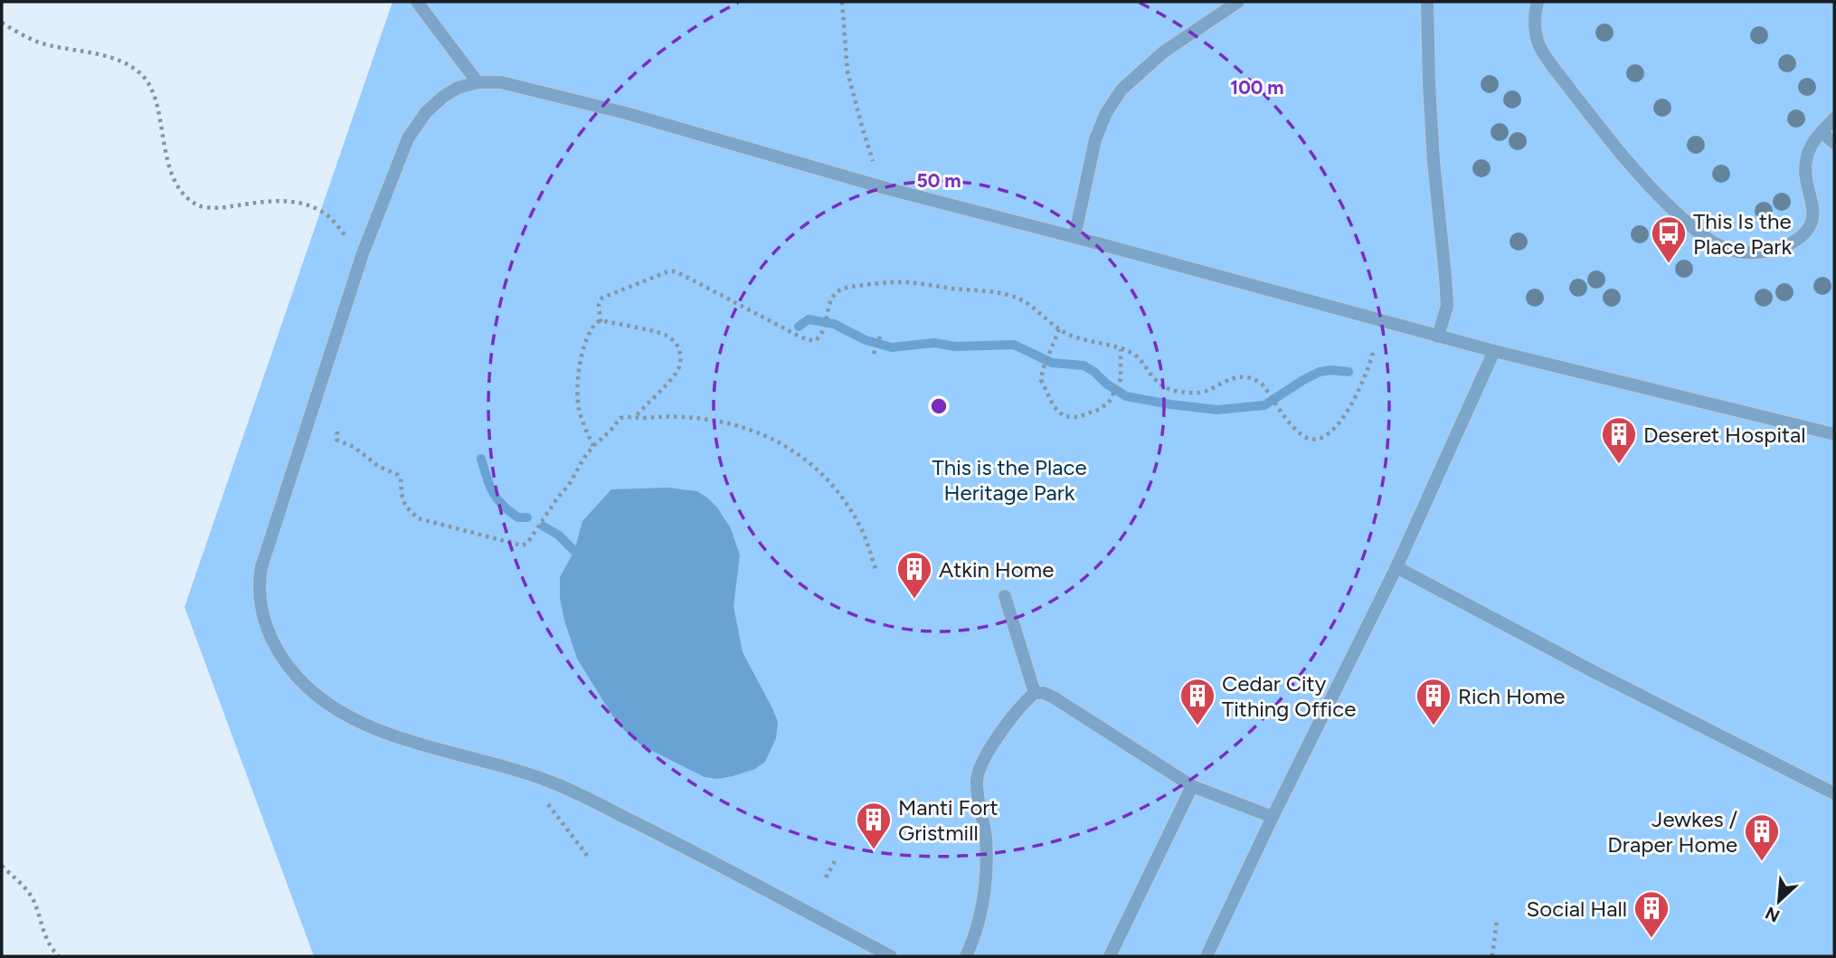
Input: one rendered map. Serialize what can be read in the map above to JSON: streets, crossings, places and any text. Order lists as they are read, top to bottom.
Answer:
{
  "parks": ["This is the Place Heritage Park"],
  "places": {
    "bus stop": ["This Is the Place Park"],
    "building": [
      "Deseret Hospital",
      "Atkin Home",
      "Cedar City Tithing Office",
      "Rich Home",
      "Manti Fort Gristmill",
      "Jewkes / Draper Home",
      "Social Hall"
    ]
  },
  "north": "bottom left",
  "rings": ["100 m", "50 m"]
}
